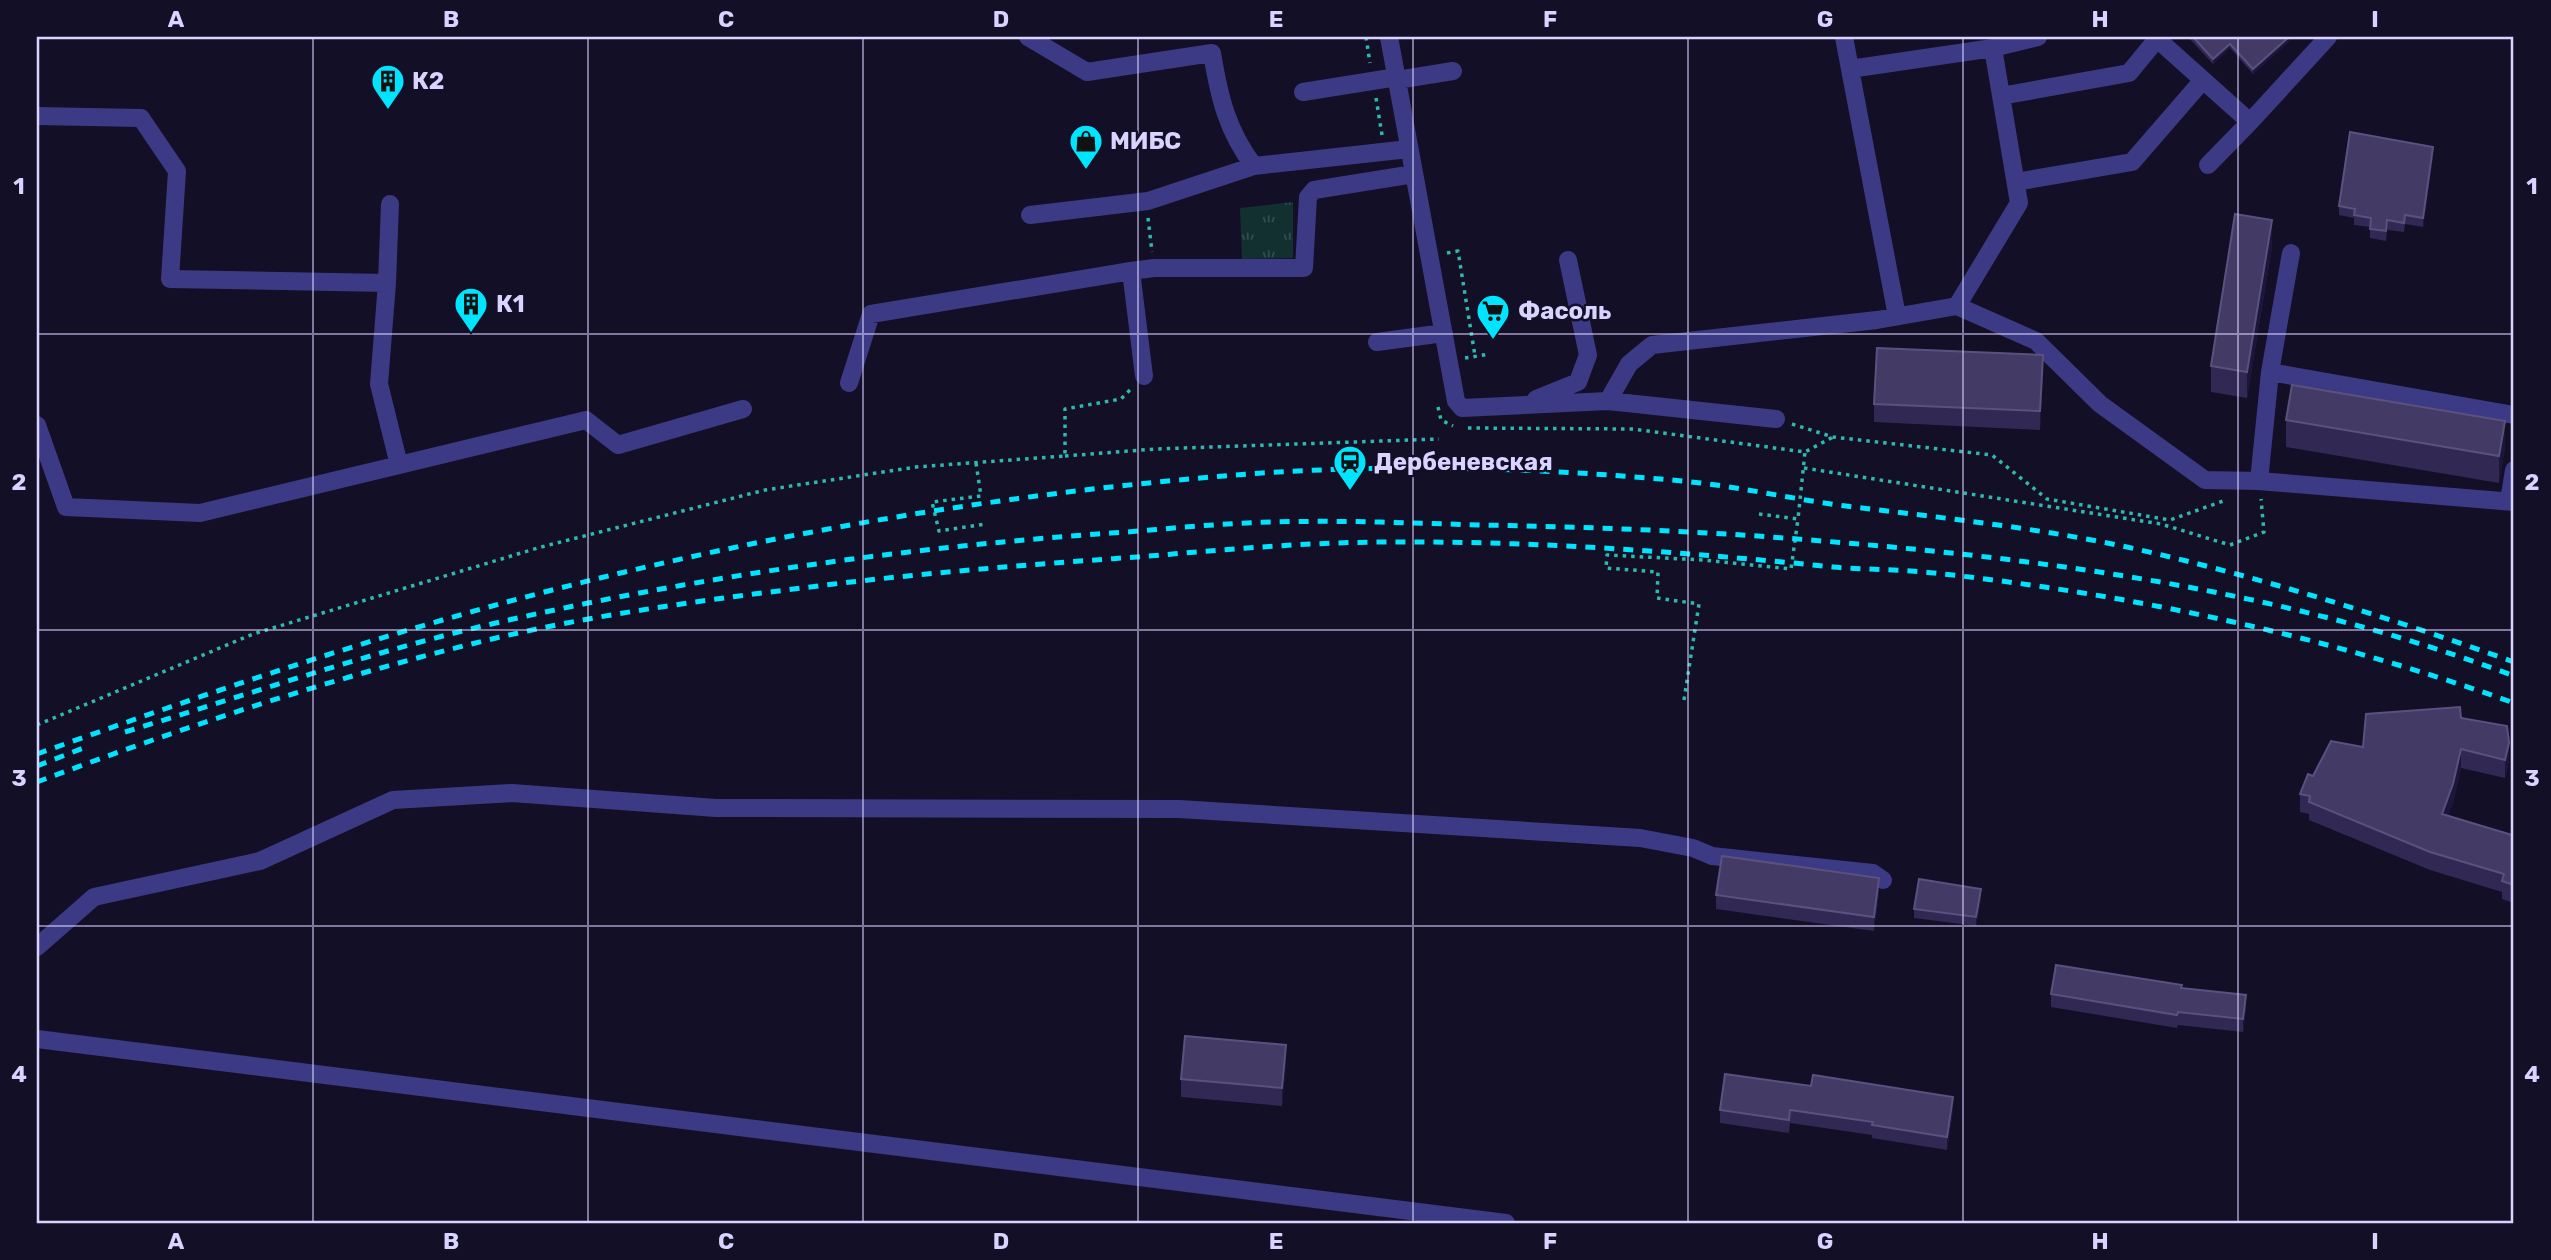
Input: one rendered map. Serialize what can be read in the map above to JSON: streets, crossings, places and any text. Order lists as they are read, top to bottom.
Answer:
{
  "places": {
    "building": ["К2", "К1"],
    "shop": ["МИБС"],
    "supermarket": ["Фасоль"],
    "station": ["Дербеневская"]
  },
  "grid": {
    "columns": [
      "A",
      "B",
      "C",
      "D",
      "E",
      "F",
      "G",
      "H",
      "I"
    ],
    "rows": [
      "1",
      "2",
      "3",
      "4"
    ]
  }
}
